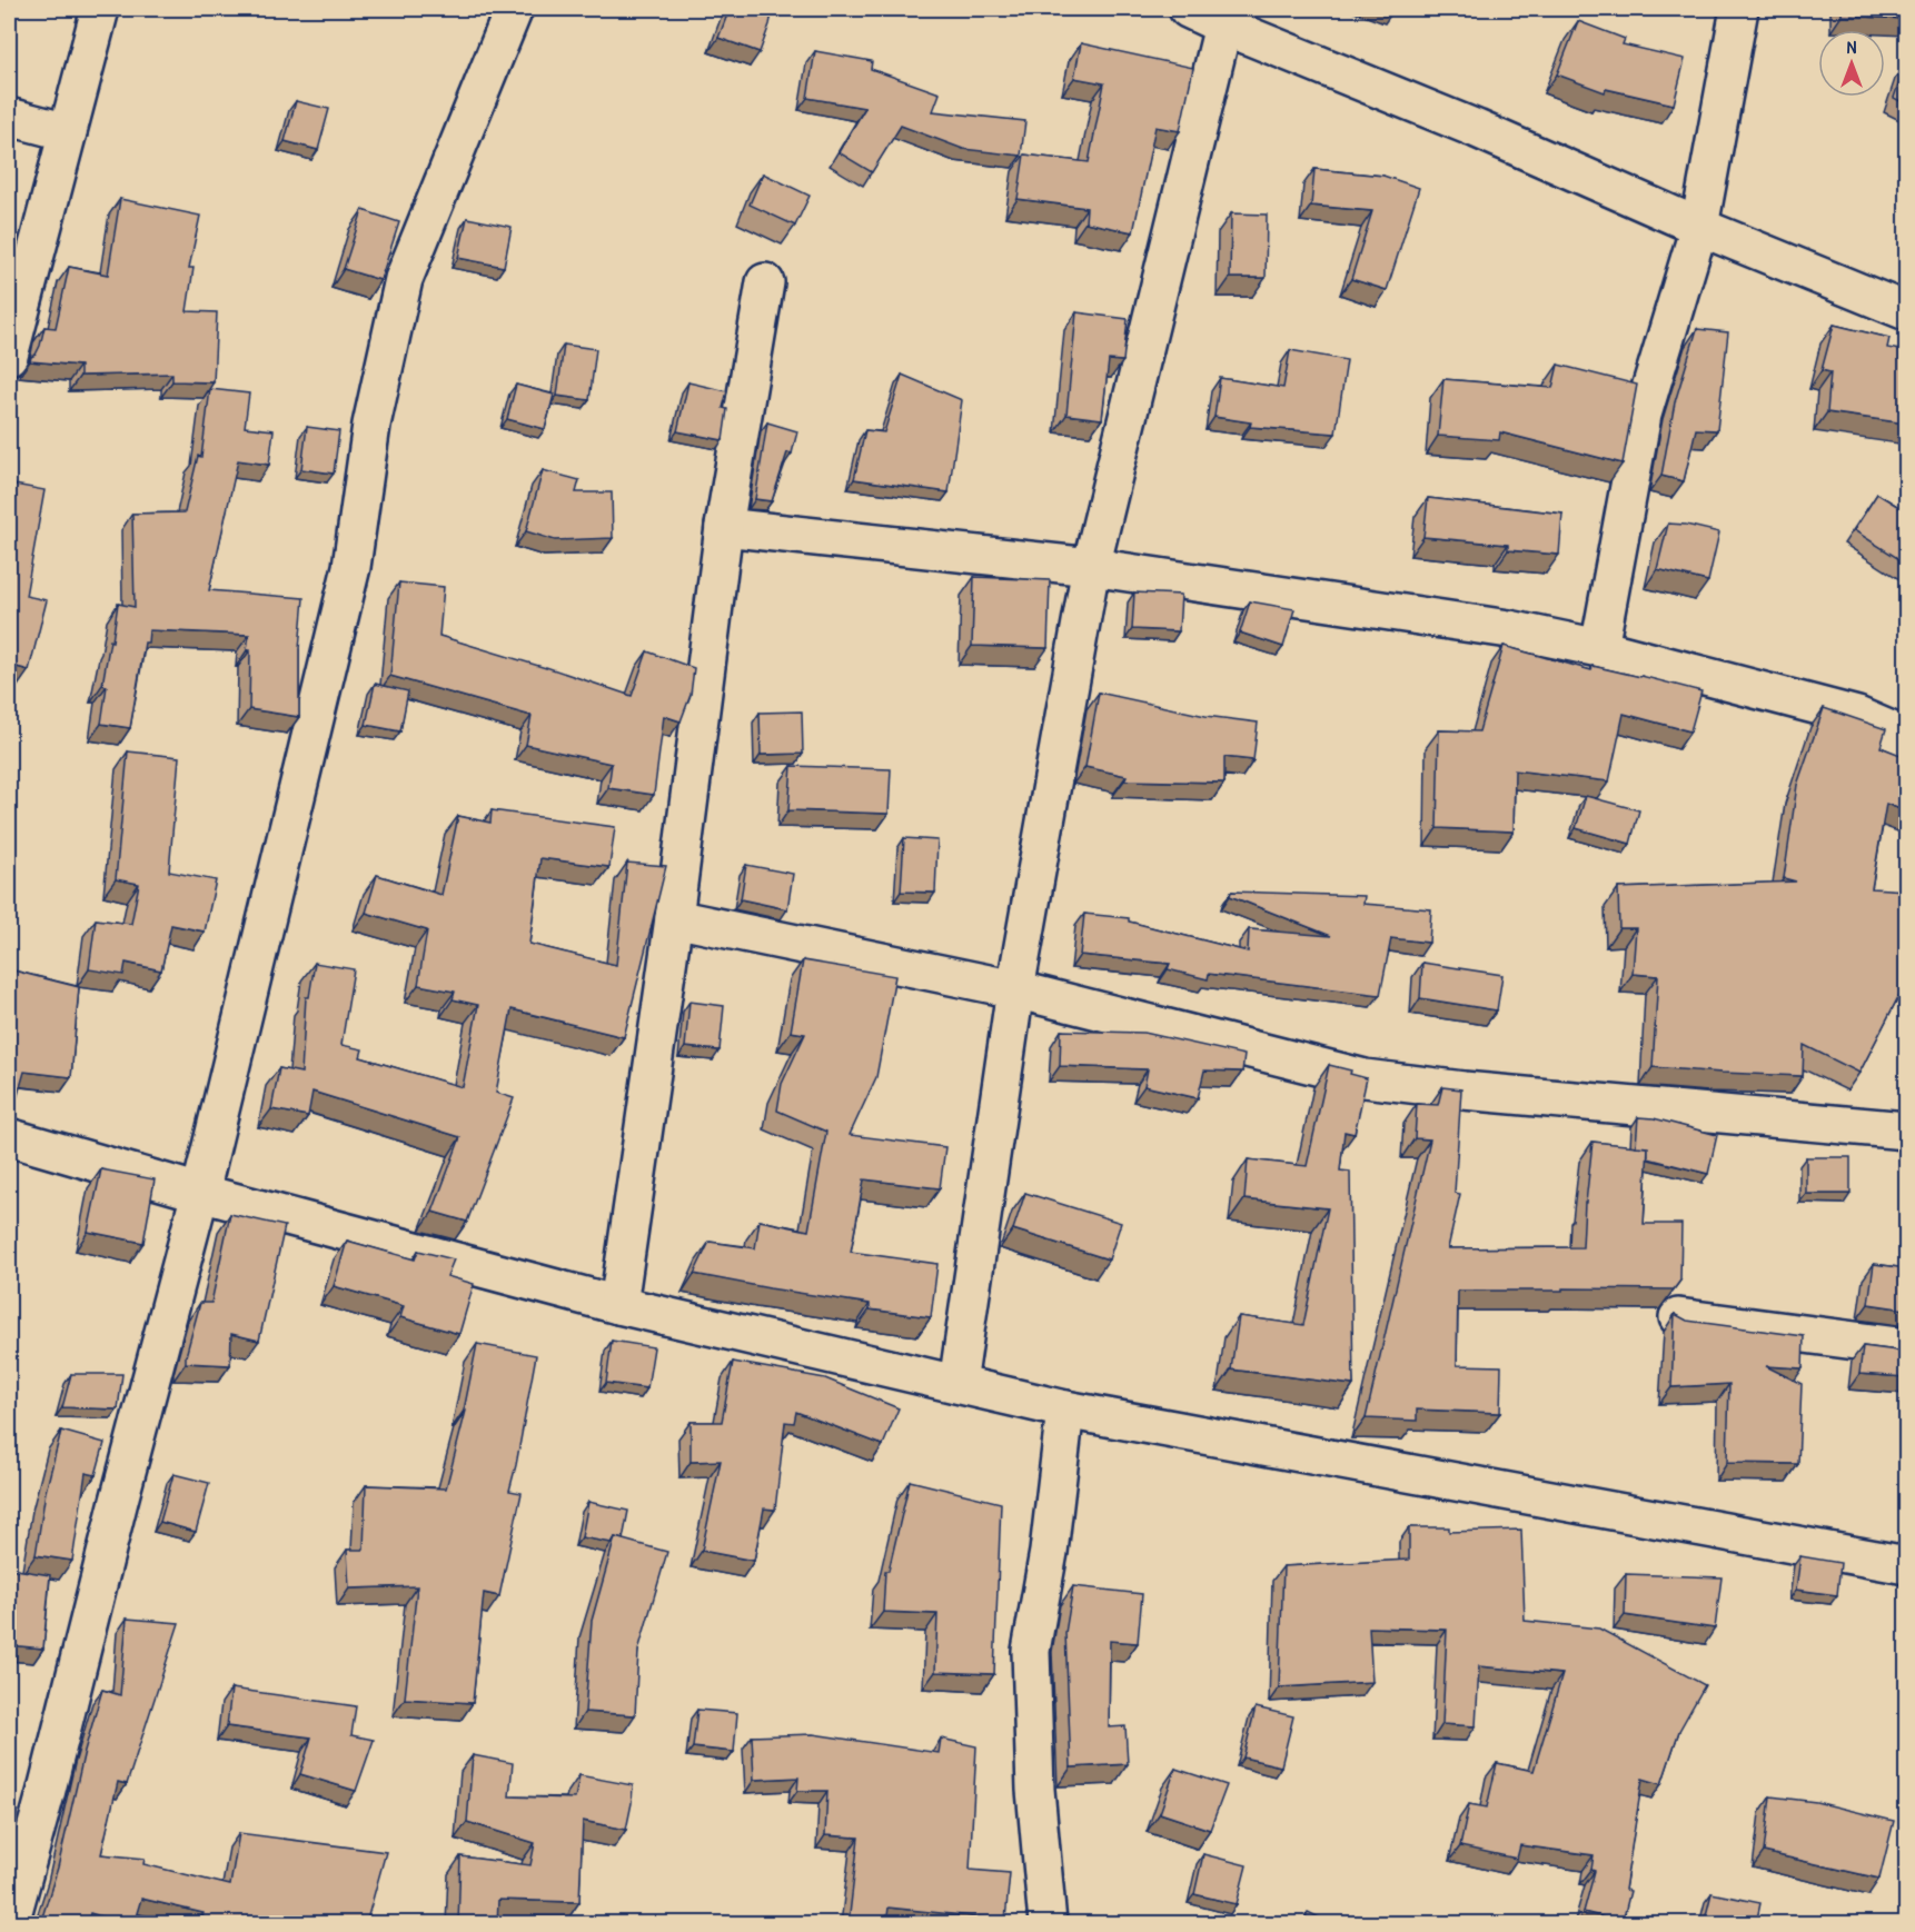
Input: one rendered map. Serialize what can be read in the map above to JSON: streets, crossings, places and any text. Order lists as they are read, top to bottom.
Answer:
{
  "north": "top"
}
